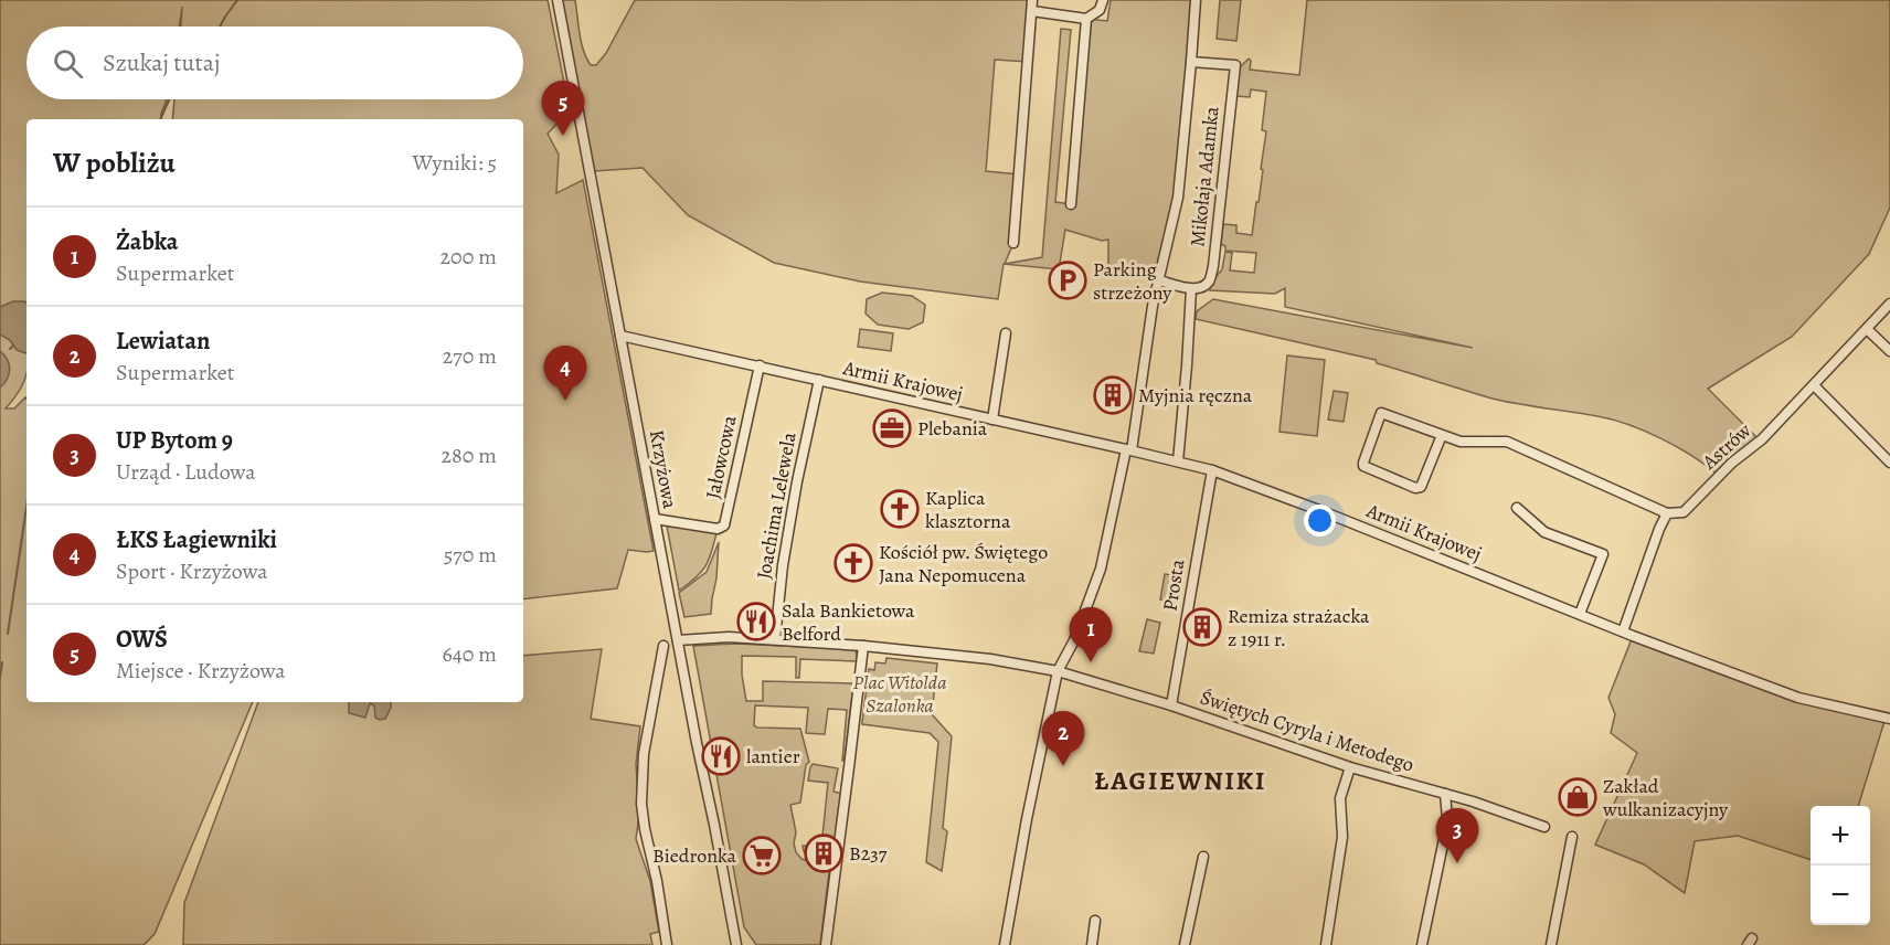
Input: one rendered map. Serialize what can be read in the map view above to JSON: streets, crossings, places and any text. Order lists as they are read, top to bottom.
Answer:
{
  "streets": {
    "street": [
      "Mikołaja Adamka",
      "Armii Krajowej",
      "Astrów",
      "Jałowcowa",
      "Krzyżowa",
      "Joachima Lelewela",
      "Prosta",
      "Świętych Cyryla i Metodego"
    ]
  },
  "crossings": [
    ["Mikołaja Adamka", "Armii Krajowej"],
    ["Armii Krajowej", "Astrów"],
    ["Armii Krajowej", "Jałowcowa"],
    ["Armii Krajowej", "Krzyżowa"],
    ["Armii Krajowej", "Joachima Lelewela"],
    ["Armii Krajowej", "Prosta"],
    ["Jałowcowa", "Krzyżowa"],
    ["Krzyżowa", "Świętych Cyryla i Metodego"],
    ["Joachima Lelewela", "Świętych Cyryla i Metodego"],
    ["Prosta", "Świętych Cyryla i Metodego"]
  ],
  "districts": ["ŁAGIEWNIKI"],
  "parks": ["Plac Witolda Szalonka"],
  "places": {
    "parking": ["Parking strzeżony"],
    "building": ["Myjnia ręczna", "Remiza strażacka z 1911 r.", "B237"],
    "office": ["Plebania"],
    "church": ["Kaplica klasztorna", "Kościół pw. Świętego Jana Nepomucena"],
    "restaurant": ["Sala Bankietowa Belford", "lantier"],
    "shop": ["Zakład wulkanizacyjny"],
    "supermarket": ["Biedronka"]
  },
  "page": {
    "search": "Szukaj tutaj",
    "pins": [
      "5",
      "4",
      "1",
      "2",
      "3"
    ],
    "heading": ["W pobliżu", "Wyniki: 5"],
    "list": [
      {
        "mark": "1",
        "name": "Żabka",
        "note": "Supermarket",
        "value": "200 m"
      },
      {
        "mark": "2",
        "name": "Lewiatan",
        "note": "Supermarket",
        "value": "270 m"
      },
      {
        "mark": "3",
        "name": "UP Bytom 9",
        "note": "Urząd · Ludowa",
        "value": "280 m"
      },
      {
        "mark": "4",
        "name": "ŁKS Łagiewniki",
        "note": "Sport · Krzyżowa",
        "value": "570 m"
      },
      {
        "mark": "5",
        "name": "OWŚ",
        "note": "Miejsce · Krzyżowa",
        "value": "640 m"
      }
    ],
    "map_buttons": ["+", "−"]
  }
}
